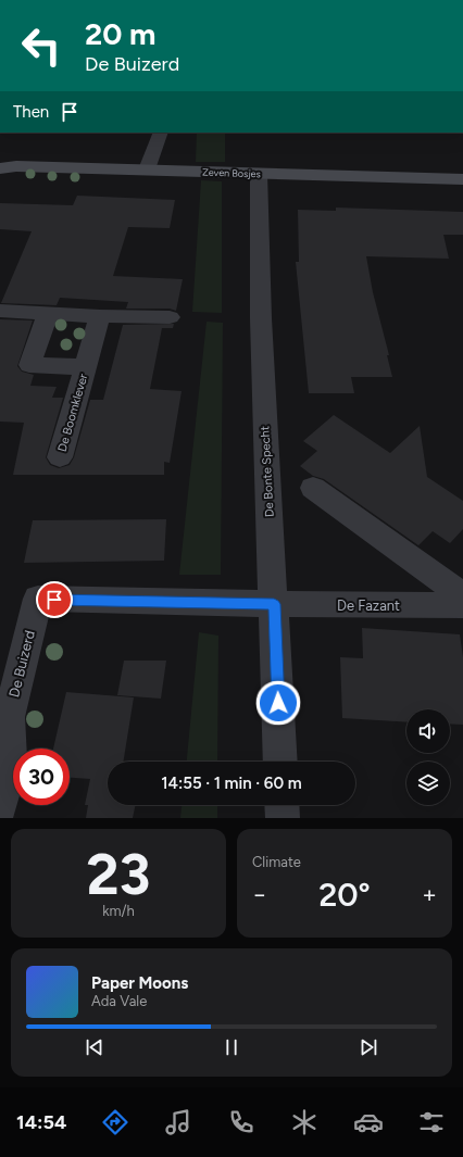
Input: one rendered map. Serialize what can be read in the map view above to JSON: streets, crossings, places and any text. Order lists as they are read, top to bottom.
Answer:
{
  "streets": {
    "street": [
      "Zeven Bosjes",
      "De Boomklever",
      "De Bonte Specht",
      "De Fazant",
      "De Buizerd"
    ]
  },
  "crossings": [
    ["Zeven Bosjes", "De Bonte Specht"],
    ["De Bonte Specht", "De Fazant"],
    ["De Bonte Specht", "De Buizerd"],
    ["De Fazant", "De Buizerd"]
  ],
  "page": {
    "turn": ["20 m", "De Buizerd"],
    "then": "Then",
    "limit": "30",
    "trip": "14:55 · 1 min · 60 m",
    "tile": [
      ["23", "km/h"],
      "Climate"
    ],
    "heat": ["−", "20°", "+"],
    "song": ["Paper Moons", "Ada Vale"],
    "tabs": "14:54"
  }
}
